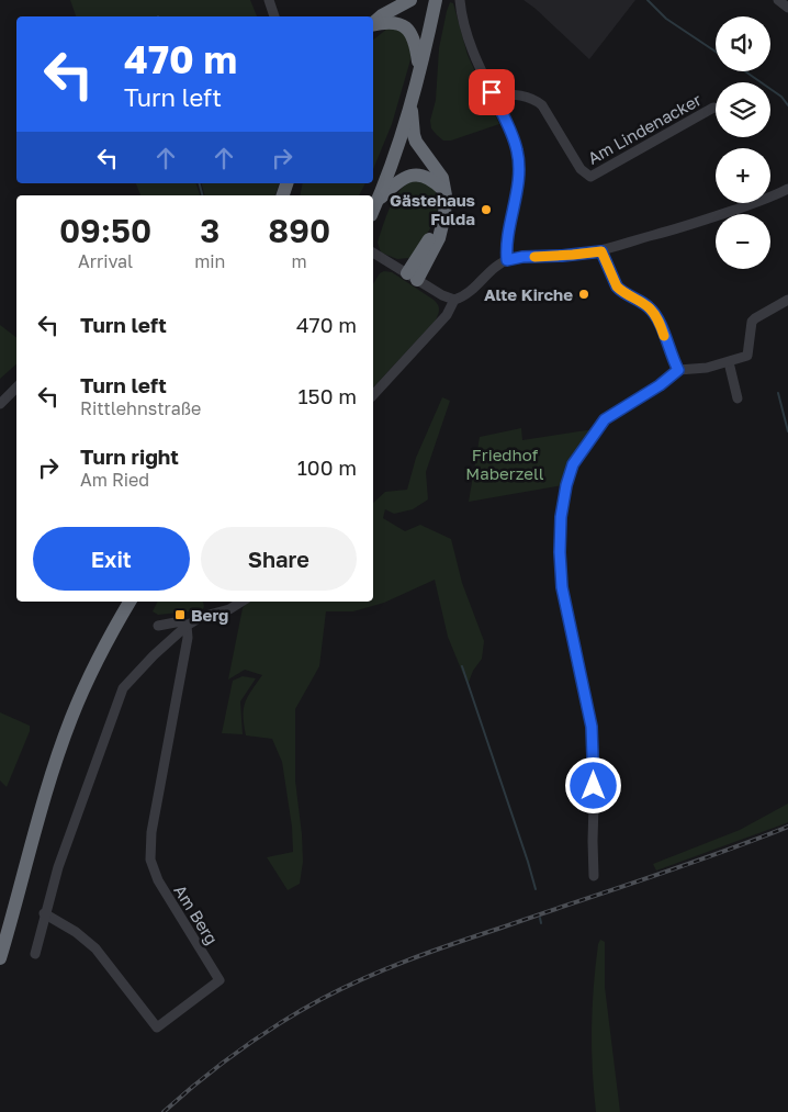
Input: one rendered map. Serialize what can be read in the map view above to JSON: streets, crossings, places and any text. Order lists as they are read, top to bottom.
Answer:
{
  "streets": {
    "street": ["Am Lindenacker", "Am Berg"]
  },
  "parks": ["Friedhof Maberzell"],
  "places": {
    "other": ["Gästehaus Fulda", "Alte Kirche"],
    "transit": ["Berg"]
  },
  "page": {
    "map_buttons": ["+", "−"],
    "turn": ["470 m", "Turn left"],
    "eta": [
      "09:50",
      "Arrival",
      "3",
      "min",
      "890",
      "m"
    ],
    "list": [
      {
        "name": "Turn left",
        "value": "470 m"
      },
      {
        "name": "Turn left",
        "note": "Rittlehnstraße",
        "value": "150 m"
      },
      {
        "name": "Turn right",
        "note": "Am Ried",
        "value": "100 m"
      }
    ],
    "buttons": ["Exit", "Share"]
  }
}
